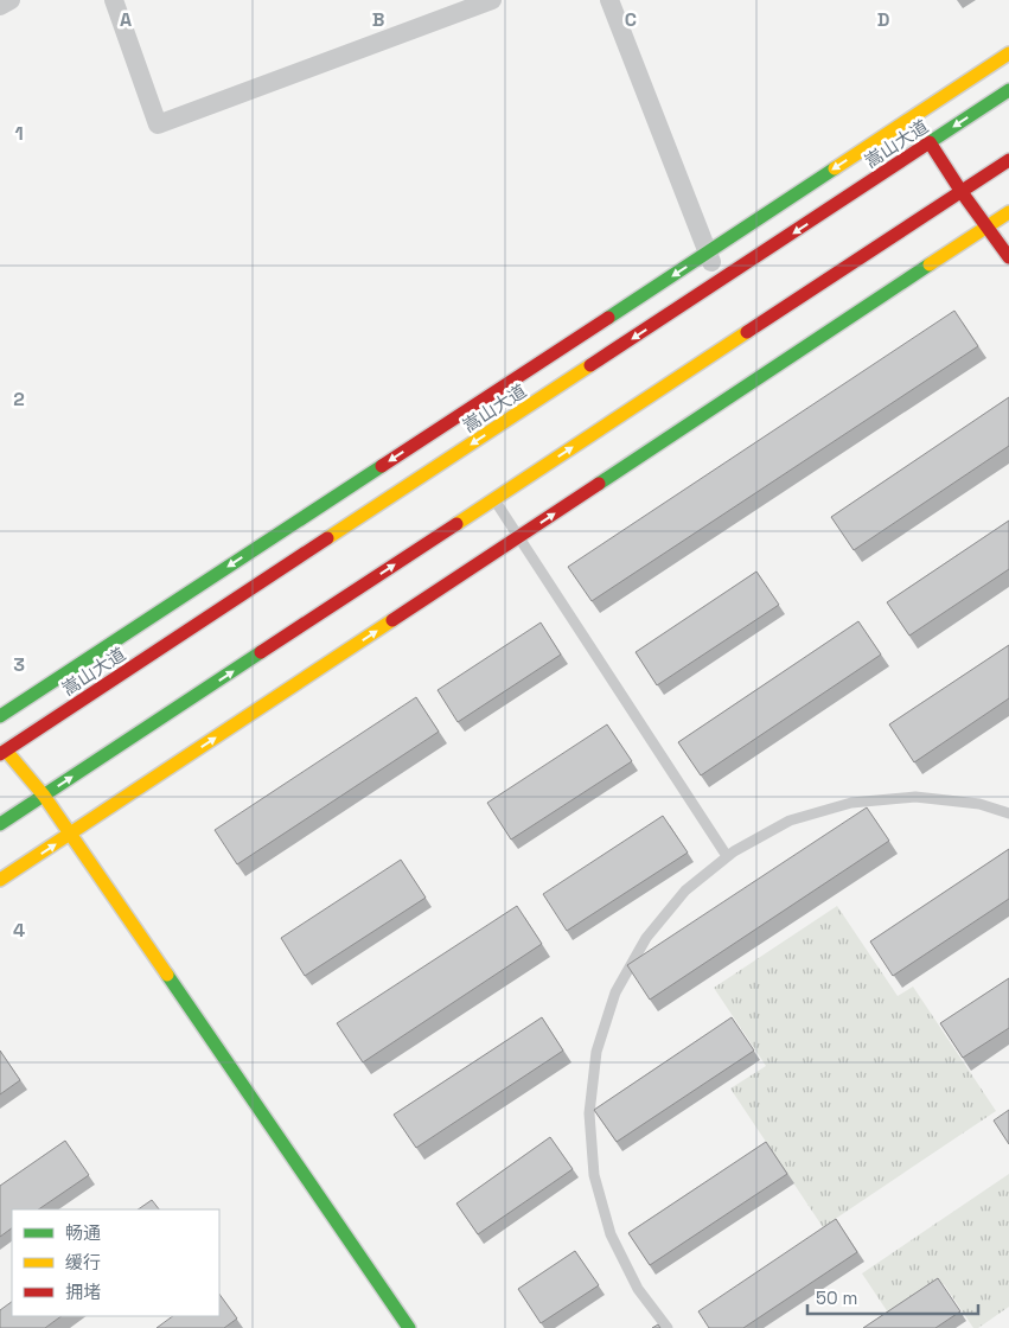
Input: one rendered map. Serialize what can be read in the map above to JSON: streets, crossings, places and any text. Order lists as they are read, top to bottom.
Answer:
{
  "streets": {
    "main road": ["嵩山大道"]
  },
  "legend": ["畅通", "缓行", "拥堵"],
  "scale_bar": "50 m",
  "grid": {
    "columns": [
      "A",
      "B",
      "C",
      "D"
    ],
    "rows": [
      "1",
      "2",
      "3",
      "4"
    ]
  }
}
